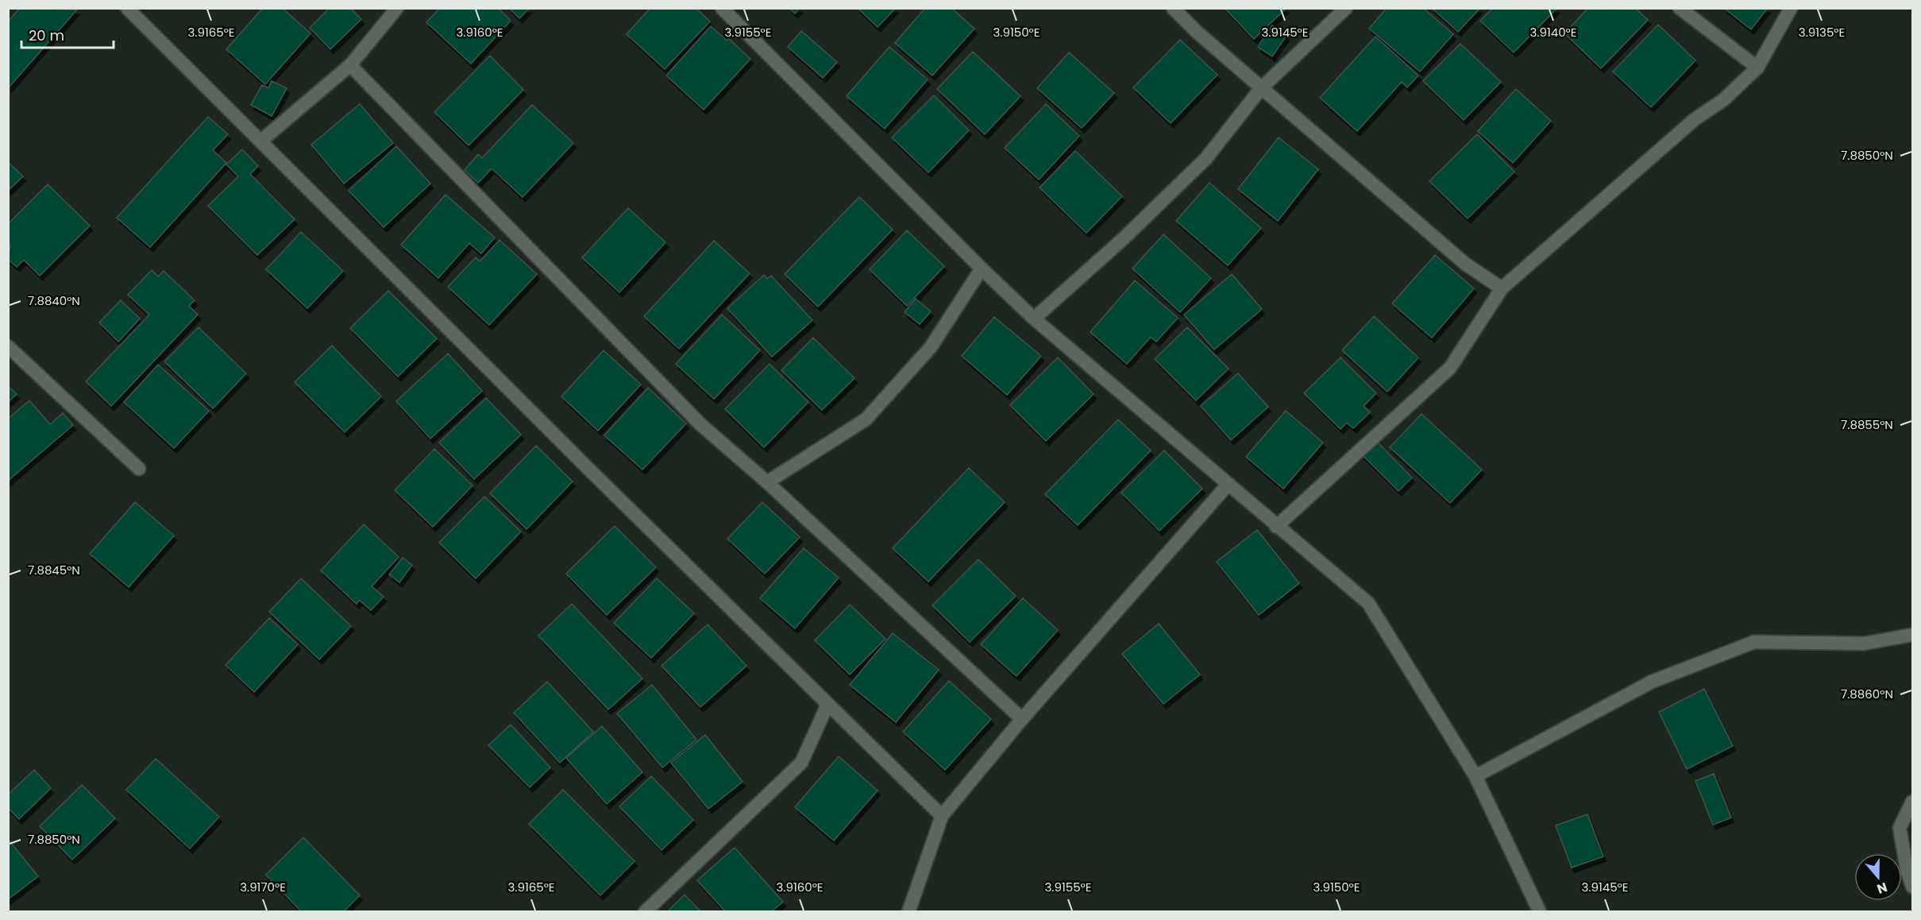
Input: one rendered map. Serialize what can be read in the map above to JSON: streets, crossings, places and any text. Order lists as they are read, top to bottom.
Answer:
{
  "scale_bar": "20 m",
  "north": "bottom",
  "coordinates": [
    "3.9165°E",
    "3.9160°E",
    "3.9155°E",
    "3.9150°E",
    "3.9145°E",
    "3.9140°E",
    "3.9135°E",
    "7.8850°N",
    "7.8840°N",
    "7.8855°N",
    "7.8845°N",
    "7.8860°N",
    "3.9170°E"
  ]
}
